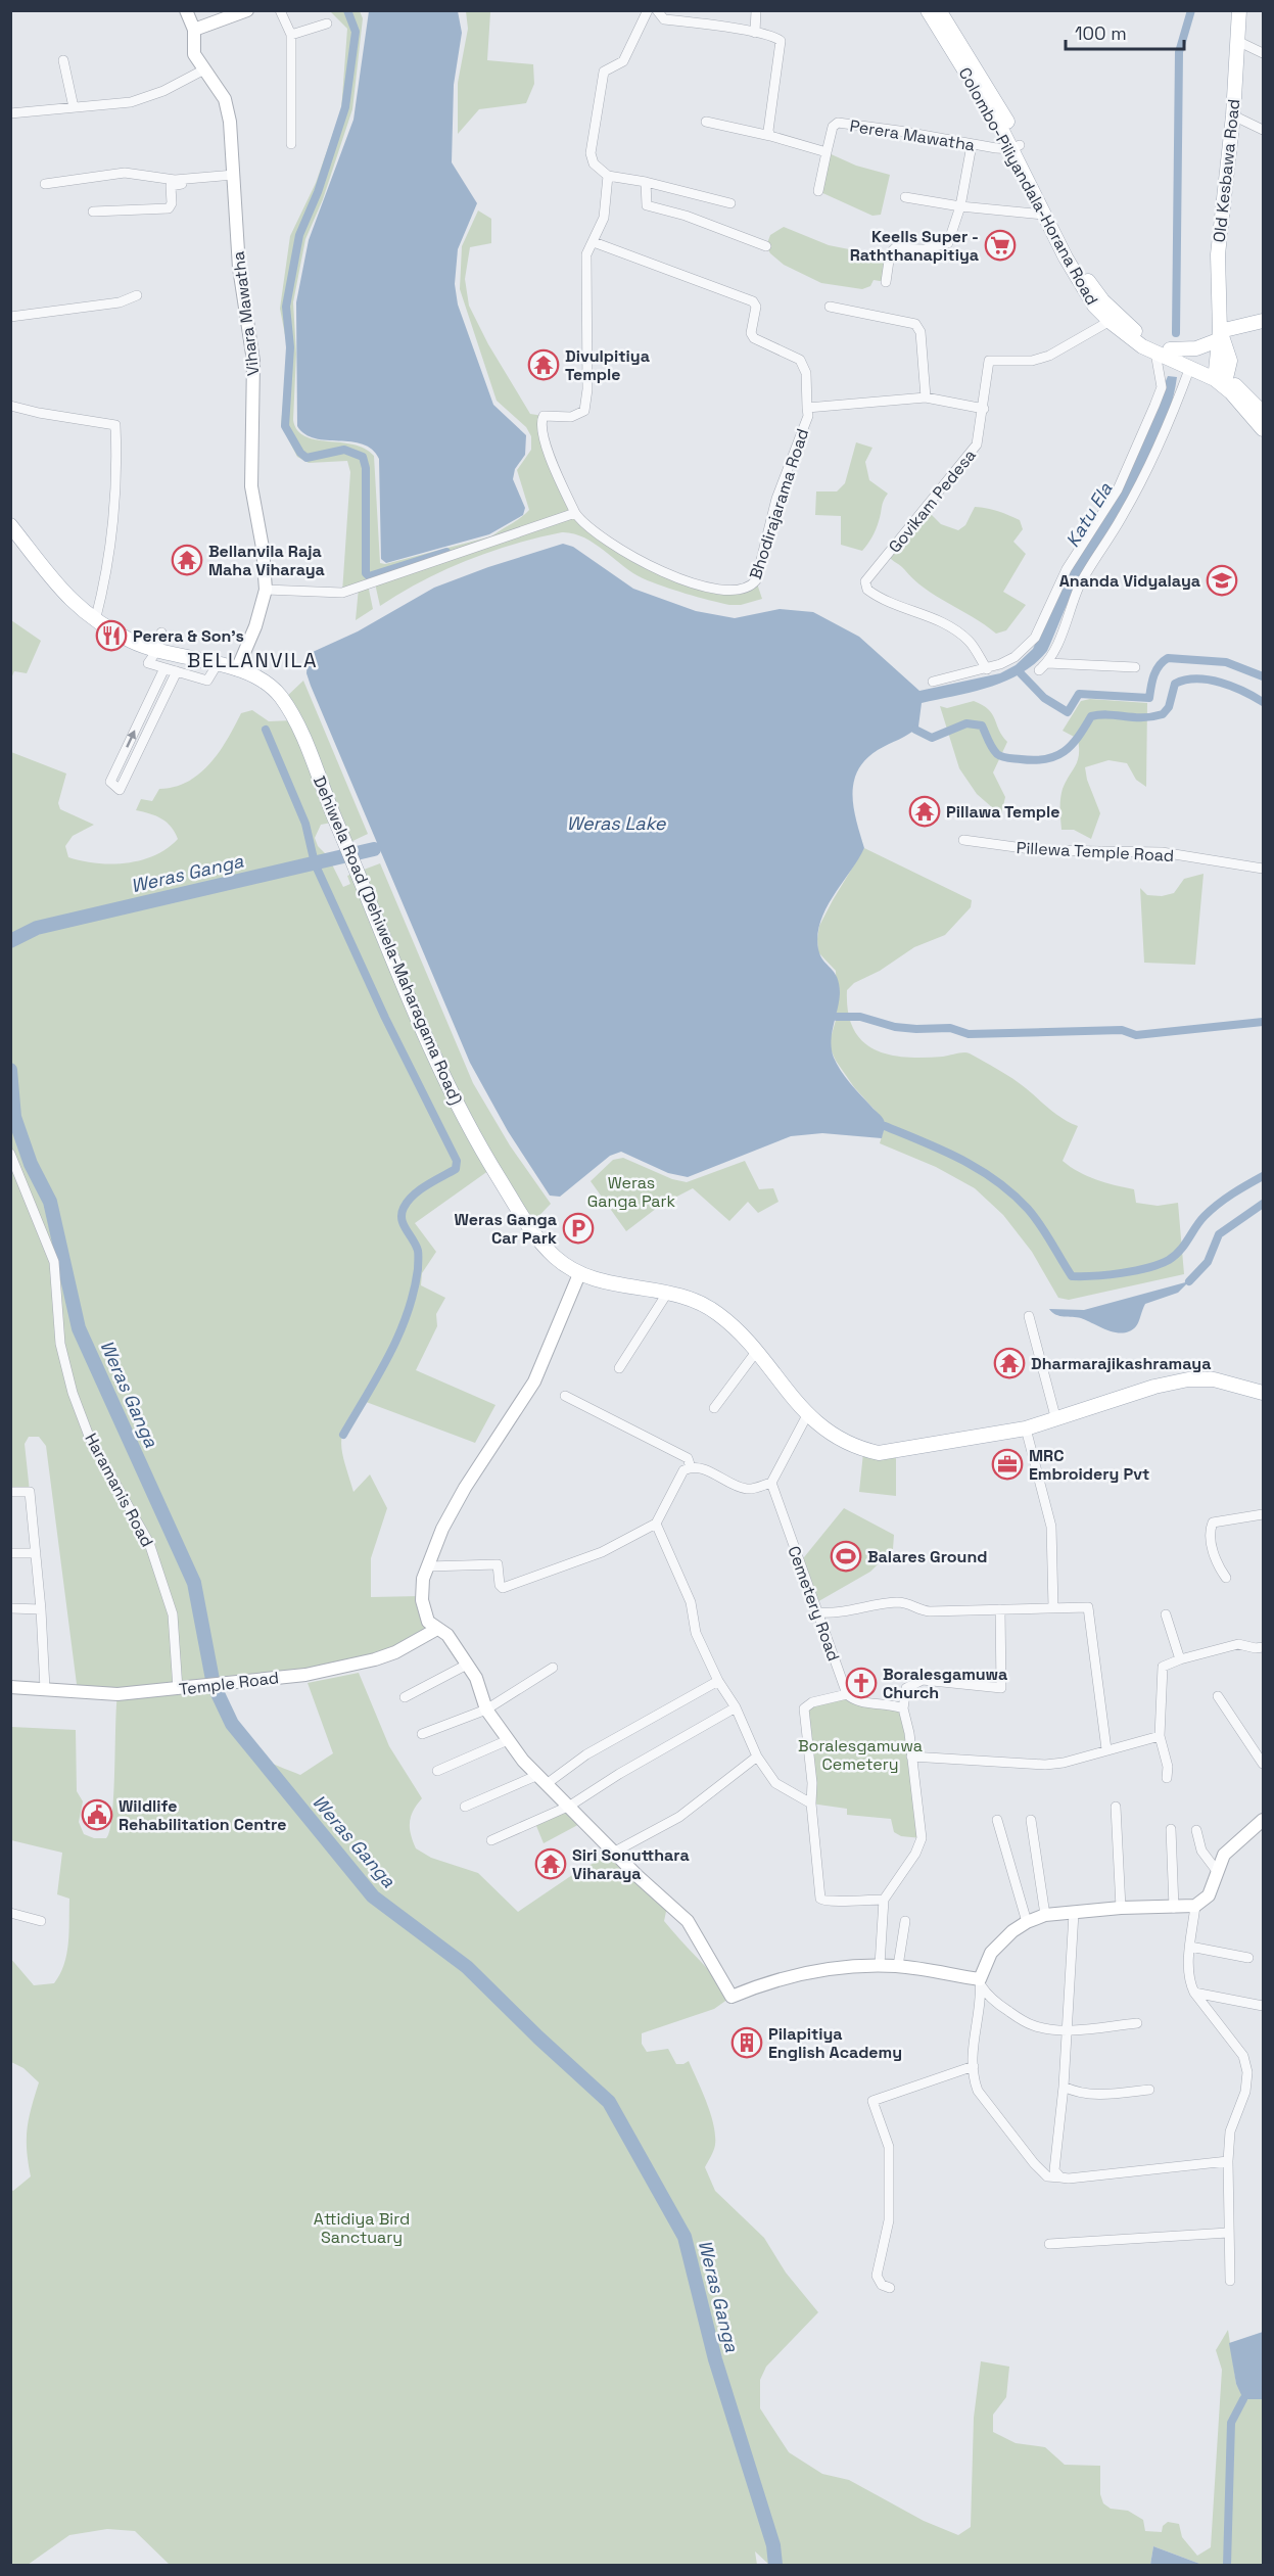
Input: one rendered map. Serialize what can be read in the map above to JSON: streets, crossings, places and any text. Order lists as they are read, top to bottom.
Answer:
{
  "streets": {
    "main road": ["Old Kesbawa Road", "Colombo-Piliyandala-Horana Road", "Dehiwela Road (Dehiwela-Maharagama Road)"],
    "street": [
      "Perera Mawatha",
      "Vihara Mawatha",
      "Govikam Pedesa",
      "Bhodirajarama Road",
      "Pillewa Temple Road",
      "Haramanis Road",
      "Cemetery Road",
      "Temple Road"
    ]
  },
  "crossings": [
    ["Perera Mawatha", "Colombo-Piliyandala-Horana Road"],
    ["Old Kesbawa Road", "Colombo-Piliyandala-Horana Road"],
    ["Colombo-Piliyandala-Horana Road", "Govikam Pedesa"],
    ["Vihara Mawatha", "Dehiwela Road (Dehiwela-Maharagama Road)"],
    ["Govikam Pedesa", "Bhodirajarama Road"],
    ["Haramanis Road", "Temple Road"]
  ],
  "districts": ["BELLANVILA"],
  "water": ["Katu Ela", "Weras Lake", "Weras Ganga"],
  "parks": ["Weras Ganga Park", "Boralesgamuwa Cemetery", "Attidiya Bird Sanctuary"],
  "places": {
    "supermarket": ["Keells Super - Raththanapitiya"],
    "temple": [
      "Divulpitiya Temple",
      "Bellanvila Raja Maha Viharaya",
      "Pillawa Temple",
      "Dharmarajikashramaya",
      "Siri Sonutthara Viharaya"
    ],
    "school or university": ["Ananda Vidyalaya"],
    "restaurant": ["Perera & Son's"],
    "parking": ["Weras Ganga Car Park"],
    "office": ["MRC Embroidery Pvt"],
    "sports": ["Balares Ground"],
    "church": ["Boralesgamuwa Church"],
    "public building": ["Wildlife Rehabilitation Centre"],
    "building": ["Pilapitiya English Academy"]
  },
  "scale_bar": "100 m"
}
